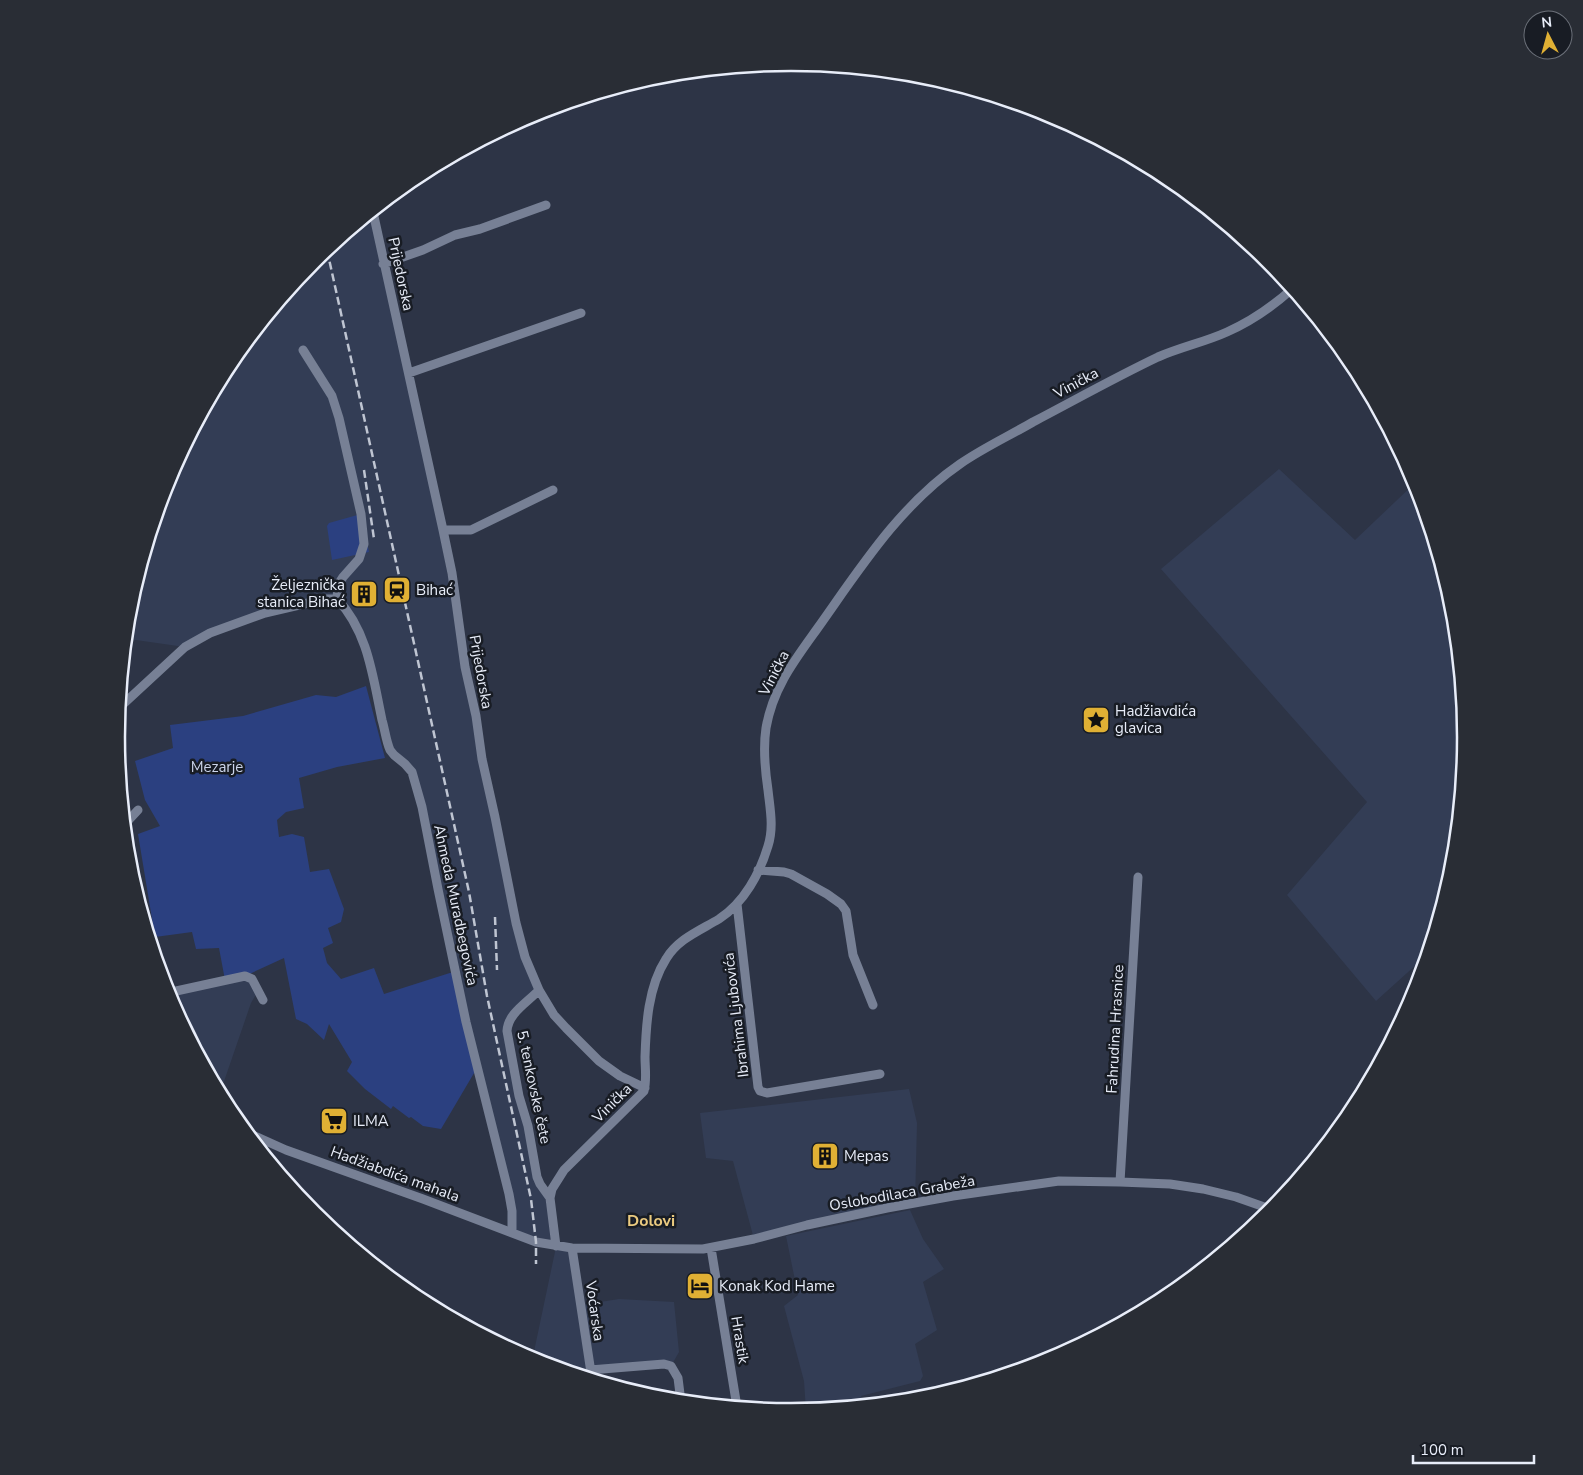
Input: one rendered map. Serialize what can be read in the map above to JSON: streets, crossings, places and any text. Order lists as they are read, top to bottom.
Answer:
{
  "streets": {
    "street": [
      "Prijedorska",
      "Vinička",
      "Ahmeda Muradbegovića",
      "Ibrahima Ljubovića",
      "Fahrudina Hrasnice",
      "5. tenkovske čete",
      "Hadžiabdića mahala",
      "Oslobodilaca Grabeža",
      "Voćarska",
      "Hrastik"
    ]
  },
  "crossings": [
    ["Prijedorska", "Vinička"],
    ["Prijedorska", "5. tenkovske čete"],
    ["Vinička", "Ibrahima Ljubovića"],
    ["Vinička", "5. tenkovske čete"],
    ["Ahmeda Muradbegovića", "Hadžiabdića mahala"],
    ["Fahrudina Hrasnice", "Oslobodilaca Grabeža"],
    ["Hadžiabdića mahala", "Oslobodilaca Grabeža"],
    ["Oslobodilaca Grabeža", "Voćarska"],
    ["Oslobodilaca Grabeža", "Hrastik"]
  ],
  "districts": ["Dolovi"],
  "parks": ["Mezarje"],
  "places": {
    "station": ["Bihać"],
    "building": ["Željeznička stanica Bihać", "Mepas"],
    "place": ["Hadžiavdića glavica"],
    "supermarket": ["ILMA"],
    "hotel": ["Konak Kod Hame"]
  },
  "scale_bar": "100 m",
  "north": "top"
}
